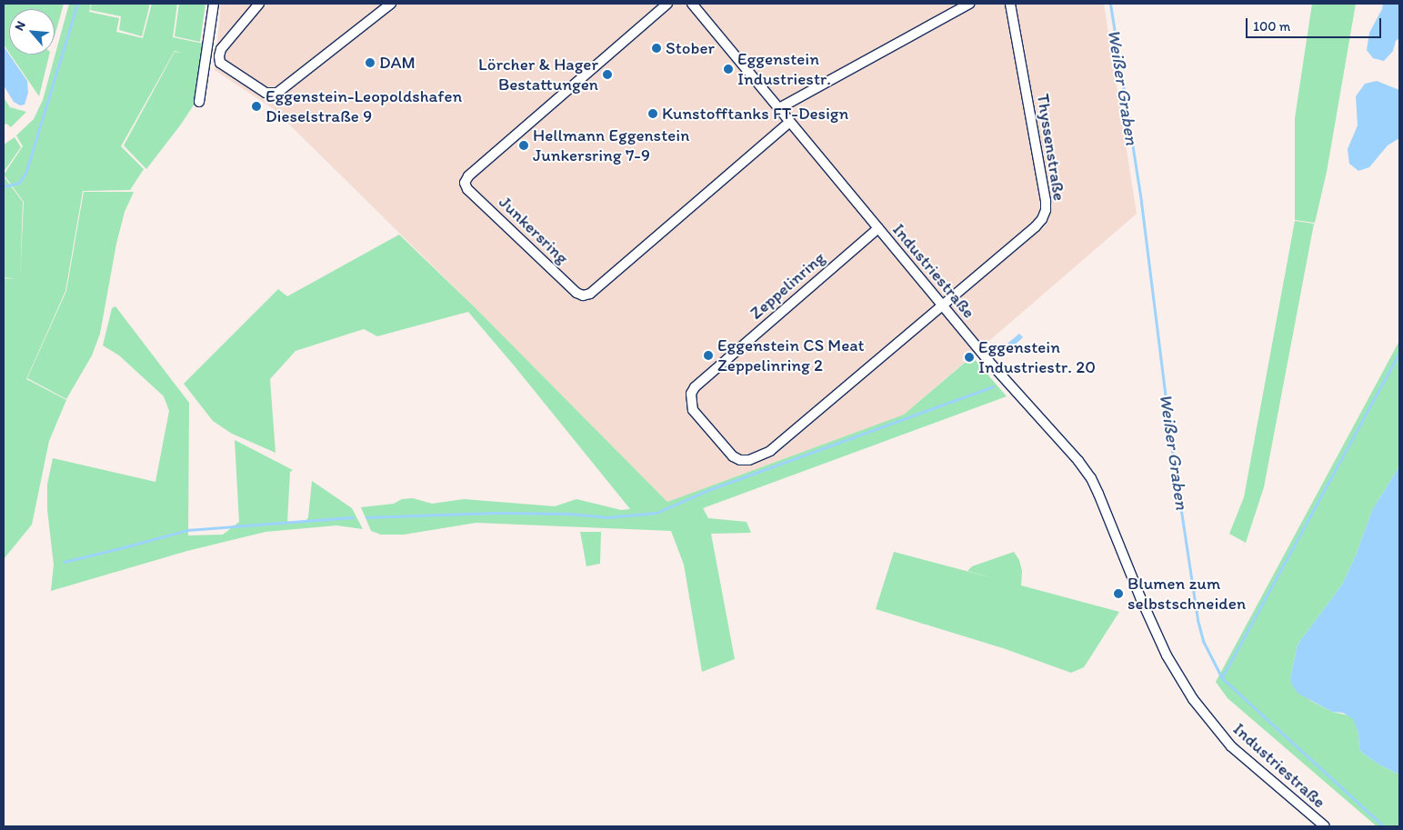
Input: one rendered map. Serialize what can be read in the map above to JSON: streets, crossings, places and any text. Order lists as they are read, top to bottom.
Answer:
{
  "streets": {
    "street": [
      "Thyssenstraße",
      "Junkersring",
      "Industriestraße",
      "Zeppelinring"
    ]
  },
  "crossings": [
    ["Thyssenstraße", "Industriestraße"],
    ["Thyssenstraße", "Zeppelinring"],
    ["Junkersring", "Industriestraße"],
    ["Industriestraße", "Zeppelinring"]
  ],
  "water": ["Weißer Graben"],
  "places": [
    "Stober",
    "DAM",
    "Eggenstein Industriestr.",
    "Lörcher & Hager Bestattungen",
    "Eggenstein-Leopoldshafen Dieselstraße 9",
    "Kunstofftanks FT-Design",
    "Hellmann Eggenstein Junkersring 7-9",
    "Eggenstein CS Meat Zeppelinring 2",
    "Eggenstein Industriestr. 20",
    "Blumen zum selbstschneiden"
  ],
  "scale_bar": "100 m",
  "north": "top left"
}
